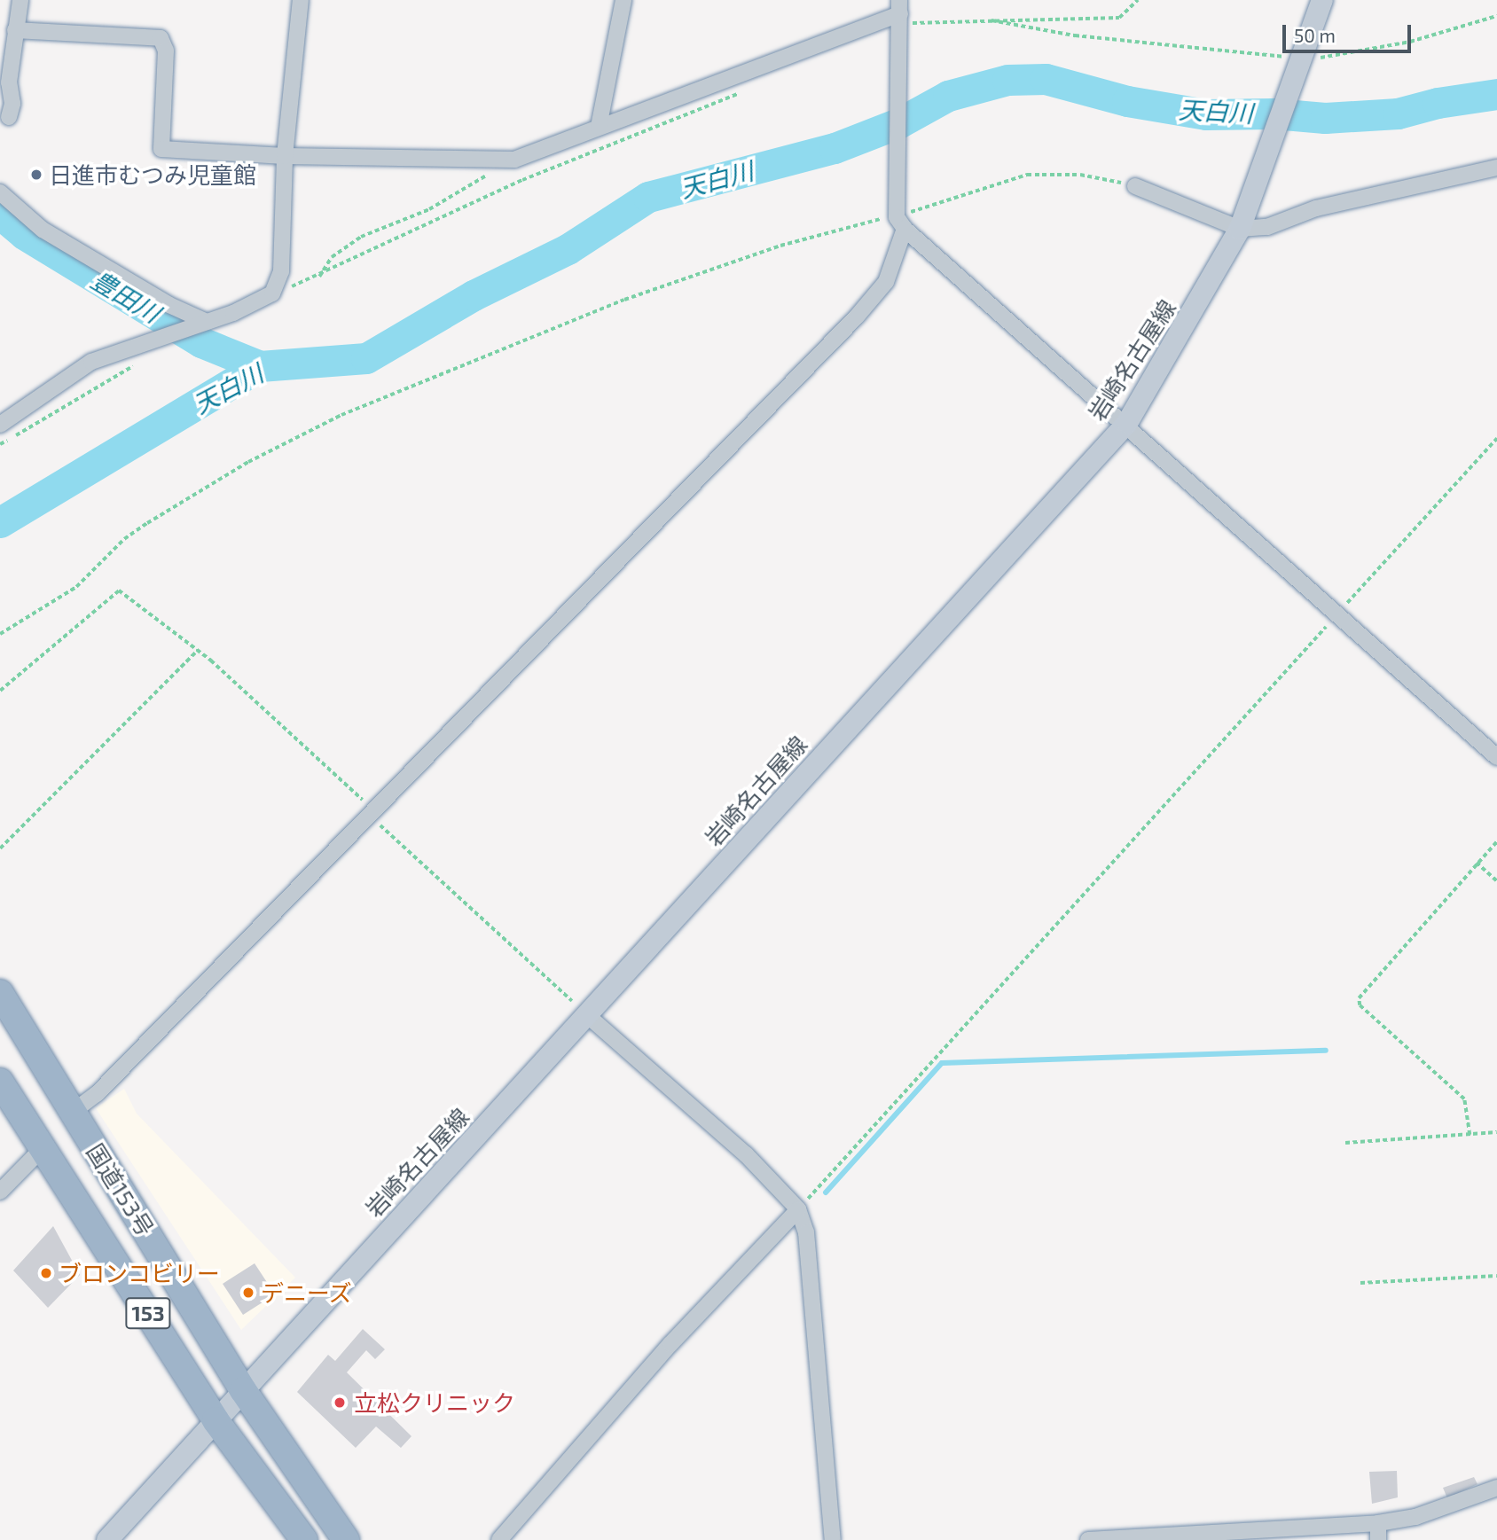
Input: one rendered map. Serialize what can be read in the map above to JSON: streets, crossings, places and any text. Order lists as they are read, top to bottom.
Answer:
{
  "streets": {
    "highway": ["国道153号", "153"],
    "main road": ["岩崎名古屋線"]
  },
  "crossings": [
    ["岩崎名古屋線", "国道153号"]
  ],
  "water": ["天白川", "豊田川"],
  "places": [
    "日進市むつみ児童館",
    "ブロンコビリー",
    "デニーズ",
    "立松クリニック"
  ],
  "scale_bar": "50 m"
}
